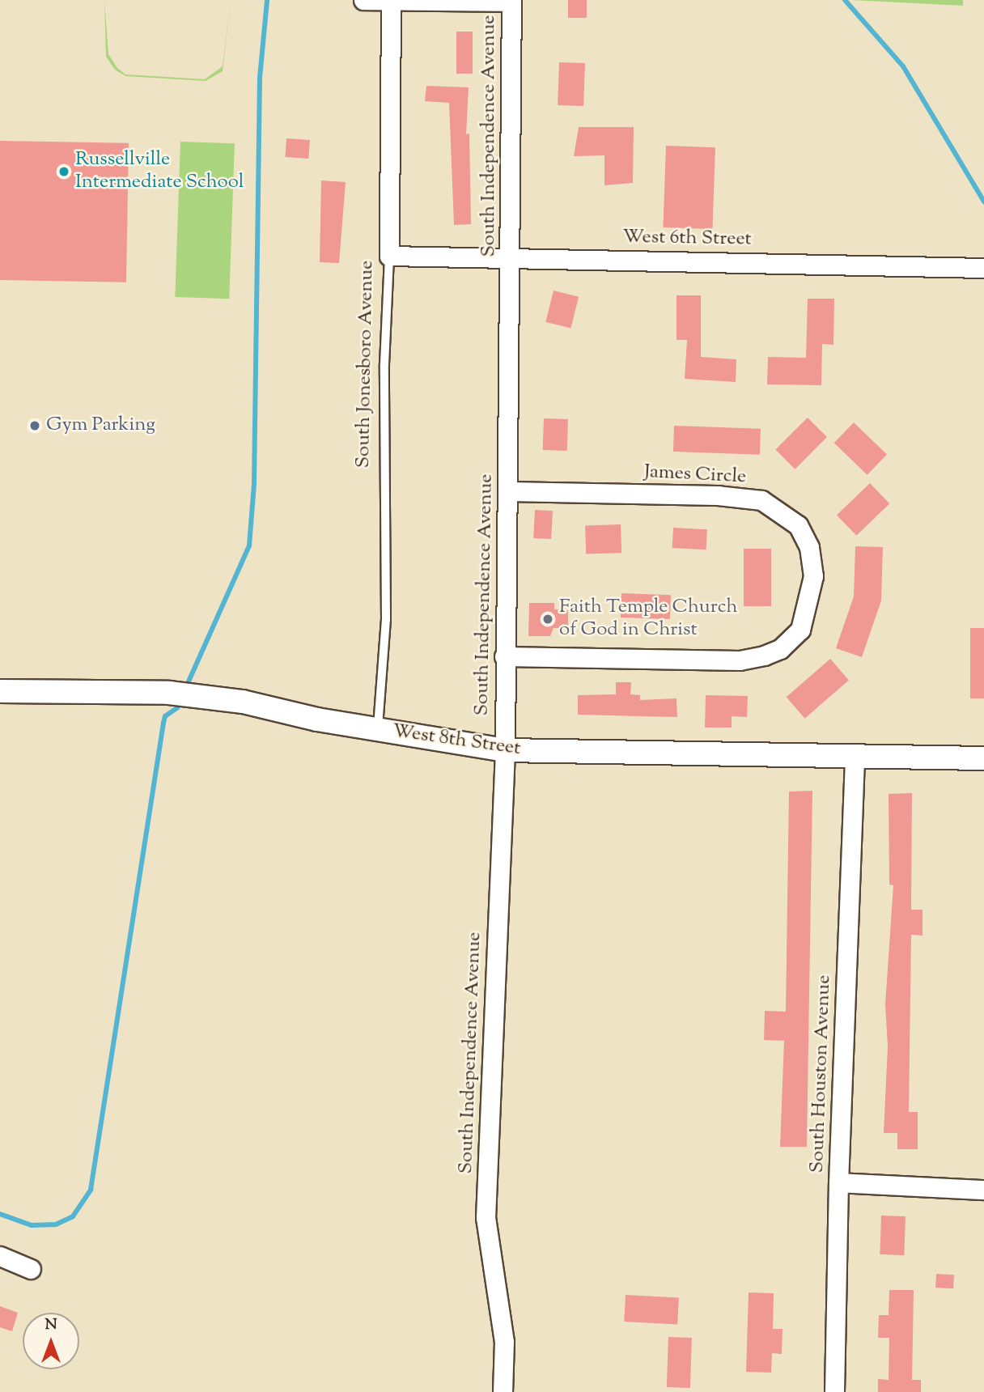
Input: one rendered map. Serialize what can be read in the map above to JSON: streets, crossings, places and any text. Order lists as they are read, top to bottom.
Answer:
{
  "streets": {
    "street": [
      "South Independence Avenue",
      "West 6th Street",
      "South Jonesboro Avenue",
      "James Circle",
      "West 8th Street",
      "South Houston Avenue"
    ]
  },
  "crossings": [
    ["South Independence Avenue", "West 6th Street"],
    ["South Independence Avenue", "James Circle"],
    ["South Independence Avenue", "West 8th Street"],
    ["West 6th Street", "South Jonesboro Avenue"],
    ["South Jonesboro Avenue", "West 8th Street"],
    ["West 8th Street", "South Houston Avenue"]
  ],
  "places": ["Russellville Intermediate School", "Gym Parking", "Faith Temple Church of God in Christ"],
  "north": "top"
}
